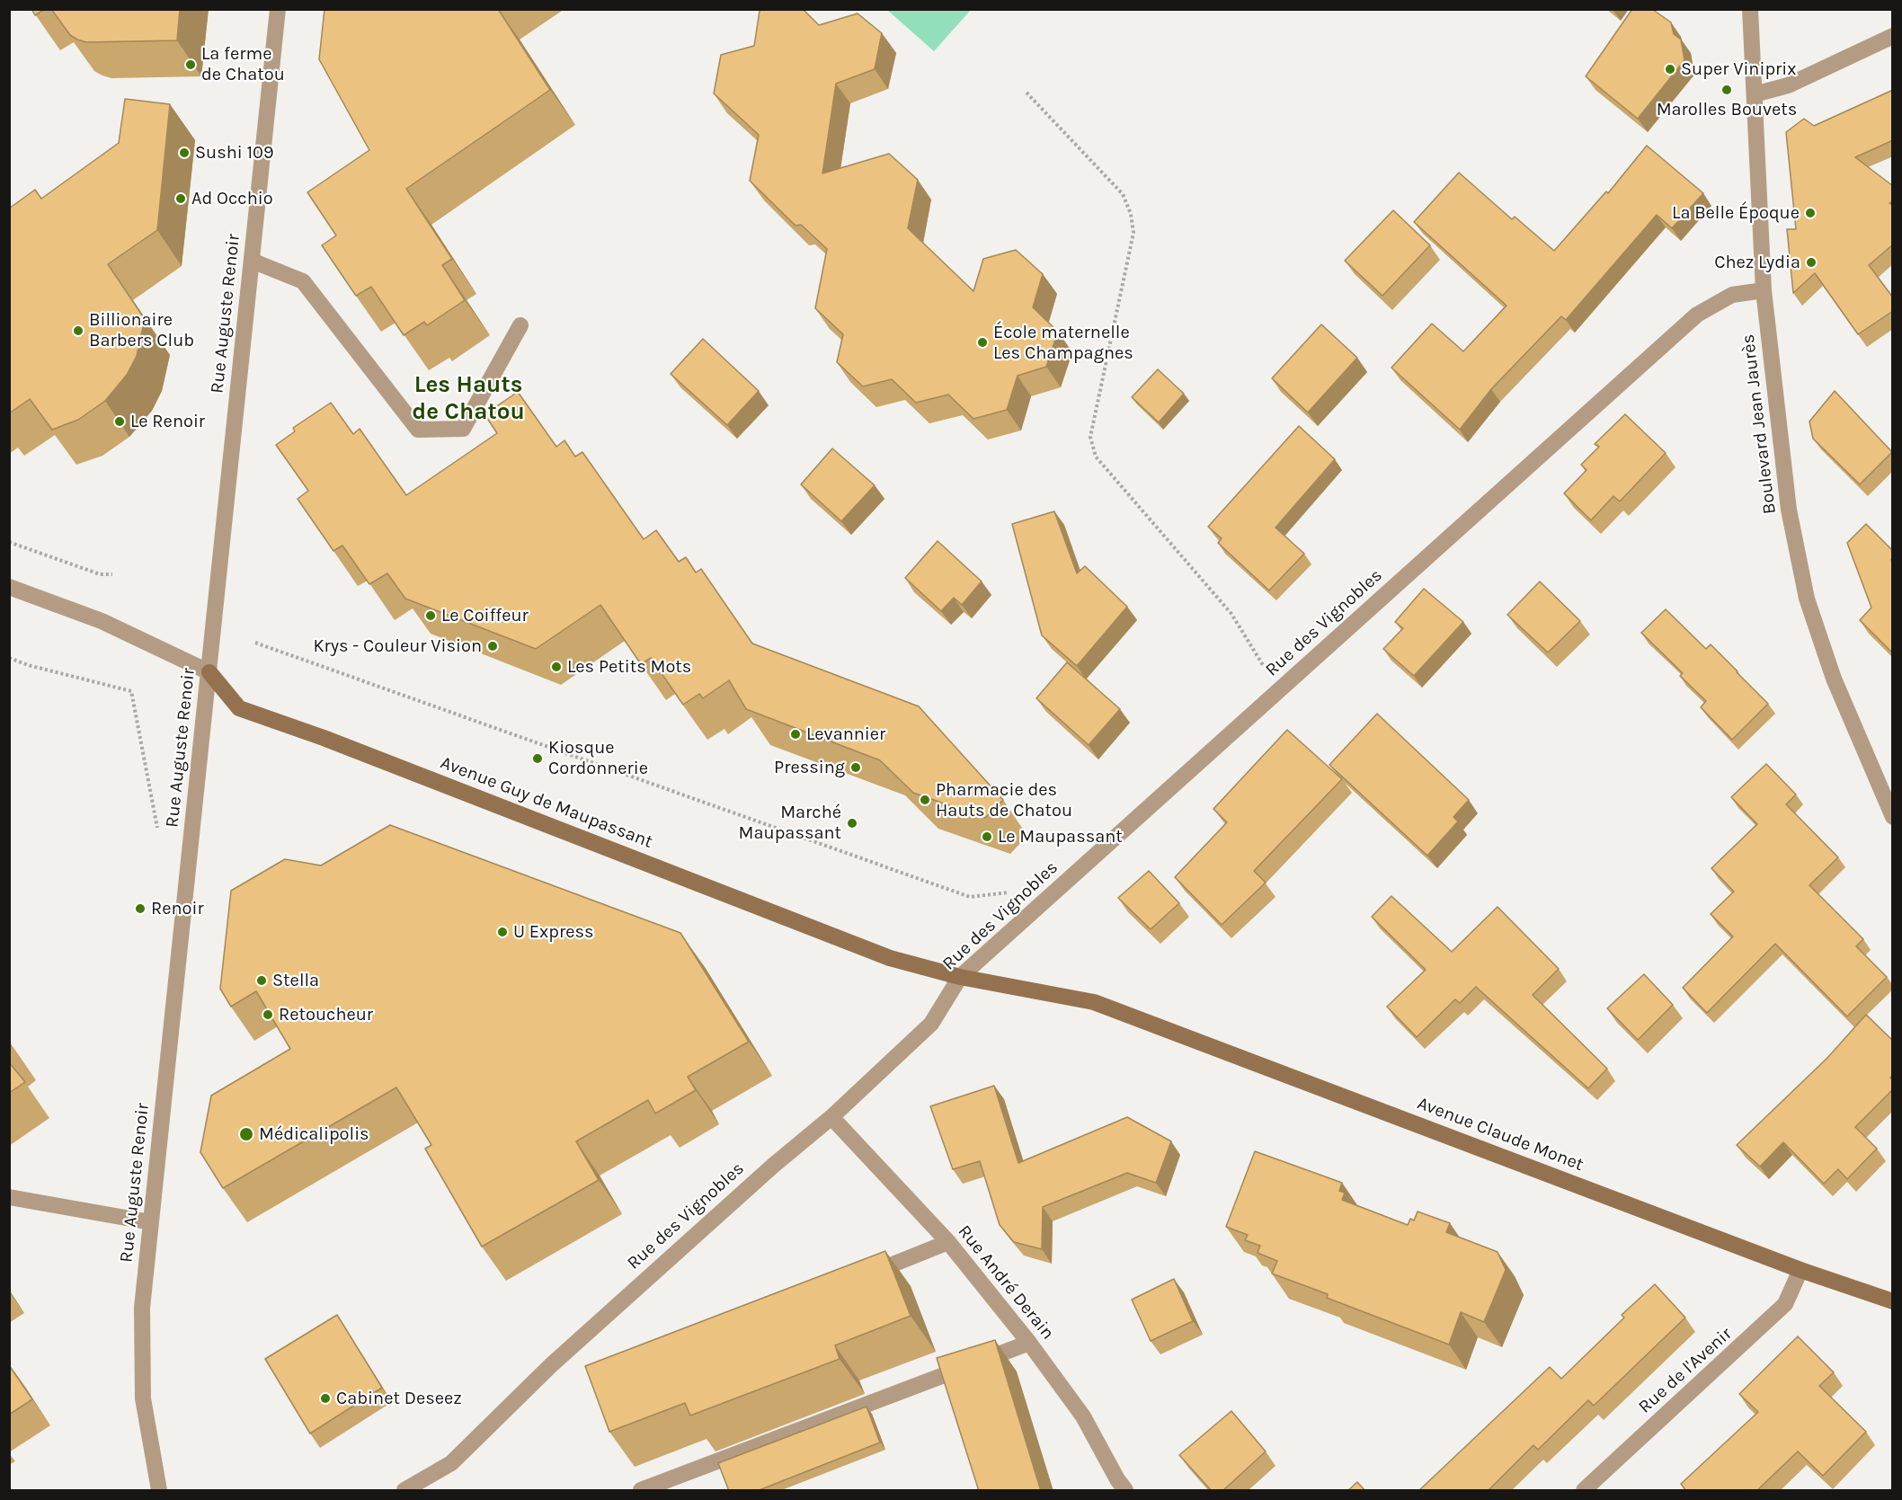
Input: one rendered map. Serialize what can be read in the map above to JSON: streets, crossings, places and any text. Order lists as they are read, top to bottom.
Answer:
{
  "streets": {
    "street": [
      "Rue Auguste Renoir",
      "Boulevard Jean Jaurès",
      "Rue des Vignobles",
      "Avenue Guy de Maupassant",
      "Avenue Claude Monet",
      "Rue André Derain",
      "Rue de l'Avenir"
    ]
  },
  "crossings": [
    ["Rue Auguste Renoir", "Avenue Guy de Maupassant"],
    ["Boulevard Jean Jaurès", "Rue des Vignobles"],
    ["Rue des Vignobles", "Avenue Guy de Maupassant"],
    ["Rue des Vignobles", "Rue André Derain"],
    ["Avenue Guy de Maupassant", "Avenue Claude Monet"],
    ["Avenue Claude Monet", "Rue de l'Avenir"]
  ],
  "districts": ["Les Hauts de Chatou"],
  "places": [
    "La ferme de Chatou",
    "Super Viniprix",
    "Marolles Bouvets",
    "Sushi 109",
    "Ad Occhio",
    "La Belle Époque",
    "Chez Lydia",
    "Billionaire Barbers Club",
    "École maternelle Les Champagnes",
    "Le Renoir",
    "Le Coiffeur",
    "Krys - Couleur Vision",
    "Les Petits Mots",
    "Levannier",
    "Kiosque Cordonnerie",
    "Pressing",
    "Pharmacie des Hauts de Chatou",
    "Marché Maupassant",
    "Le Maupassant",
    "Renoir",
    "U Express",
    "Stella",
    "Retoucheur",
    "Médicalipolis",
    "Cabinet Deseez"
  ]
}
